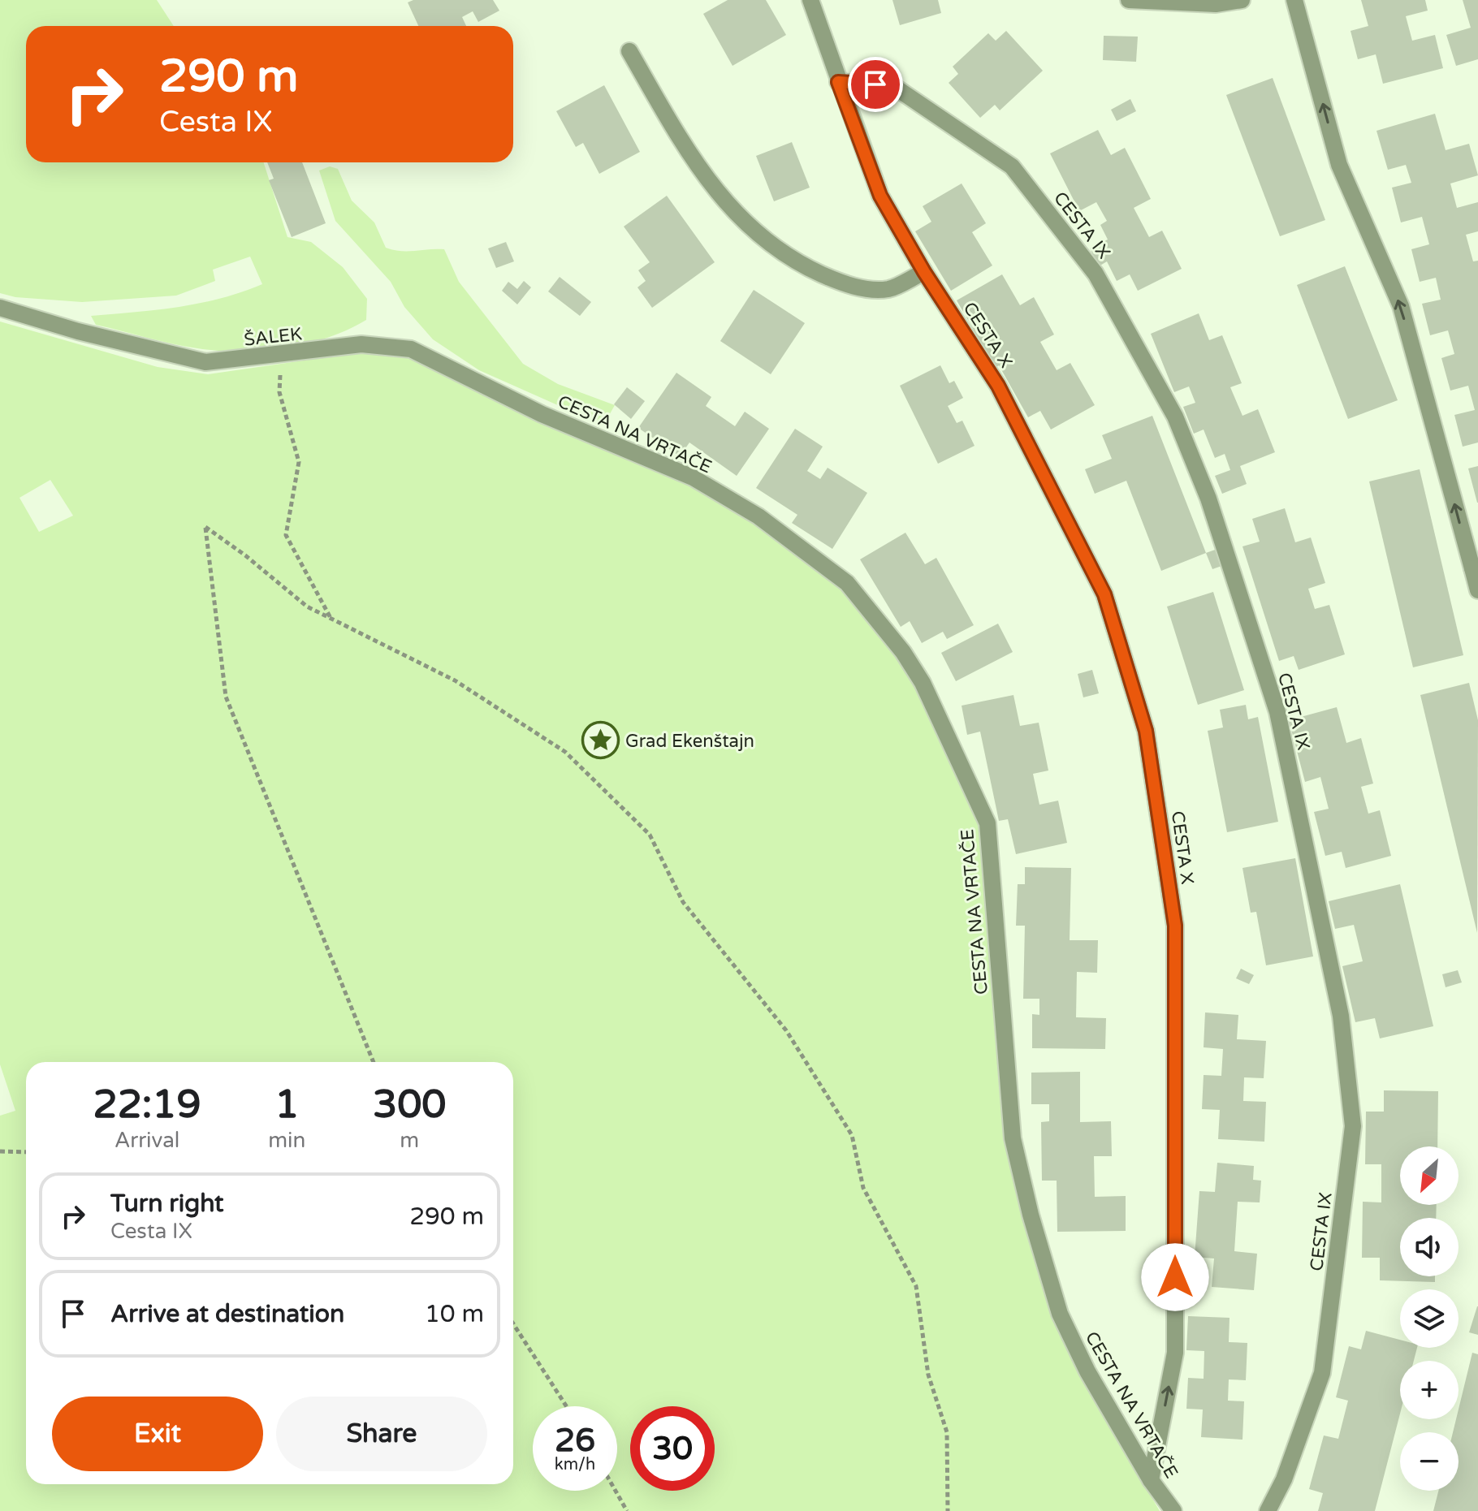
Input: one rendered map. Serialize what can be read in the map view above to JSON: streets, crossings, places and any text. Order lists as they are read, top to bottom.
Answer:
{
  "streets": {
    "street": [
      "CESTA IX",
      "CESTA X",
      "ŠALEK",
      "CESTA NA VRTAČE"
    ]
  },
  "crossings": [
    ["CESTA IX", "CESTA X"],
    ["CESTA X", "CESTA NA VRTAČE"],
    ["ŠALEK", "CESTA NA VRTAČE"]
  ],
  "one_way": ["CESTA X"],
  "places": {
    "place": ["Grad Ekenštajn"]
  },
  "north": "bottom left",
  "page": {
    "turn": ["290 m", "Cesta IX"],
    "eta": [
      "22:19",
      "Arrival",
      "1",
      "min",
      "300",
      "m"
    ],
    "map_buttons": ["+", "−"],
    "list": [
      {
        "name": "Turn right",
        "note": "Cesta IX",
        "value": "290 m"
      },
      {
        "name": "Arrive at destination",
        "value": "10 m"
      }
    ],
    "buttons": ["Exit", "Share"],
    "speed": "26 km/h",
    "limit": "30"
  }
}
